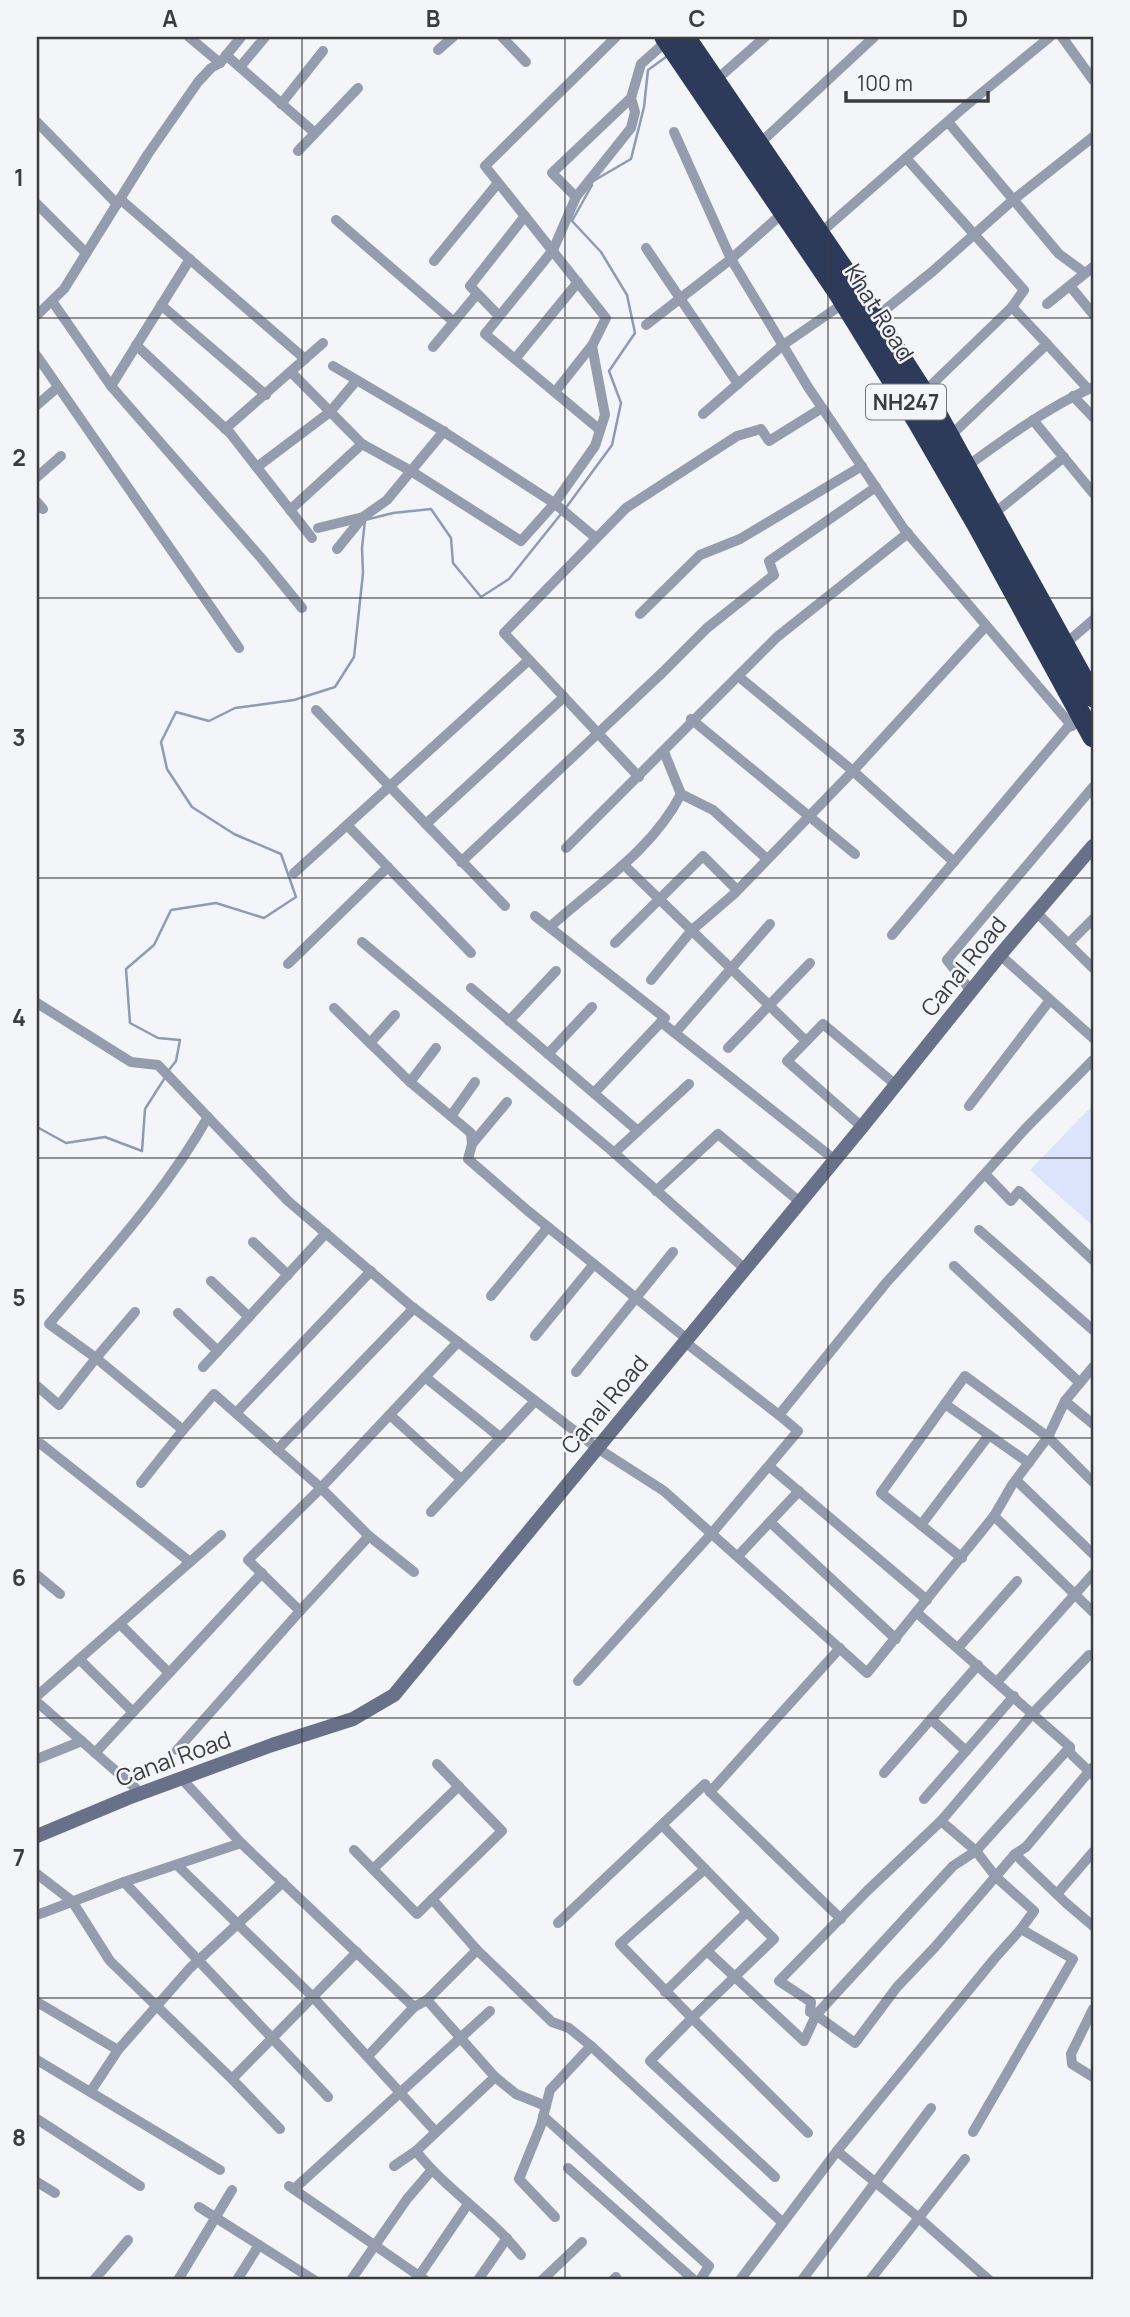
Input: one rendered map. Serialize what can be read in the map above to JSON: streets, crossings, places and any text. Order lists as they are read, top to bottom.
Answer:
{
  "streets": {
    "highway": ["Khat Road", "NH247"],
    "street": ["Canal Road"]
  },
  "scale_bar": "100 m",
  "grid": {
    "columns": [
      "A",
      "B",
      "C",
      "D"
    ],
    "rows": [
      "1",
      "2",
      "3",
      "4",
      "5",
      "6",
      "7",
      "8"
    ]
  }
}
